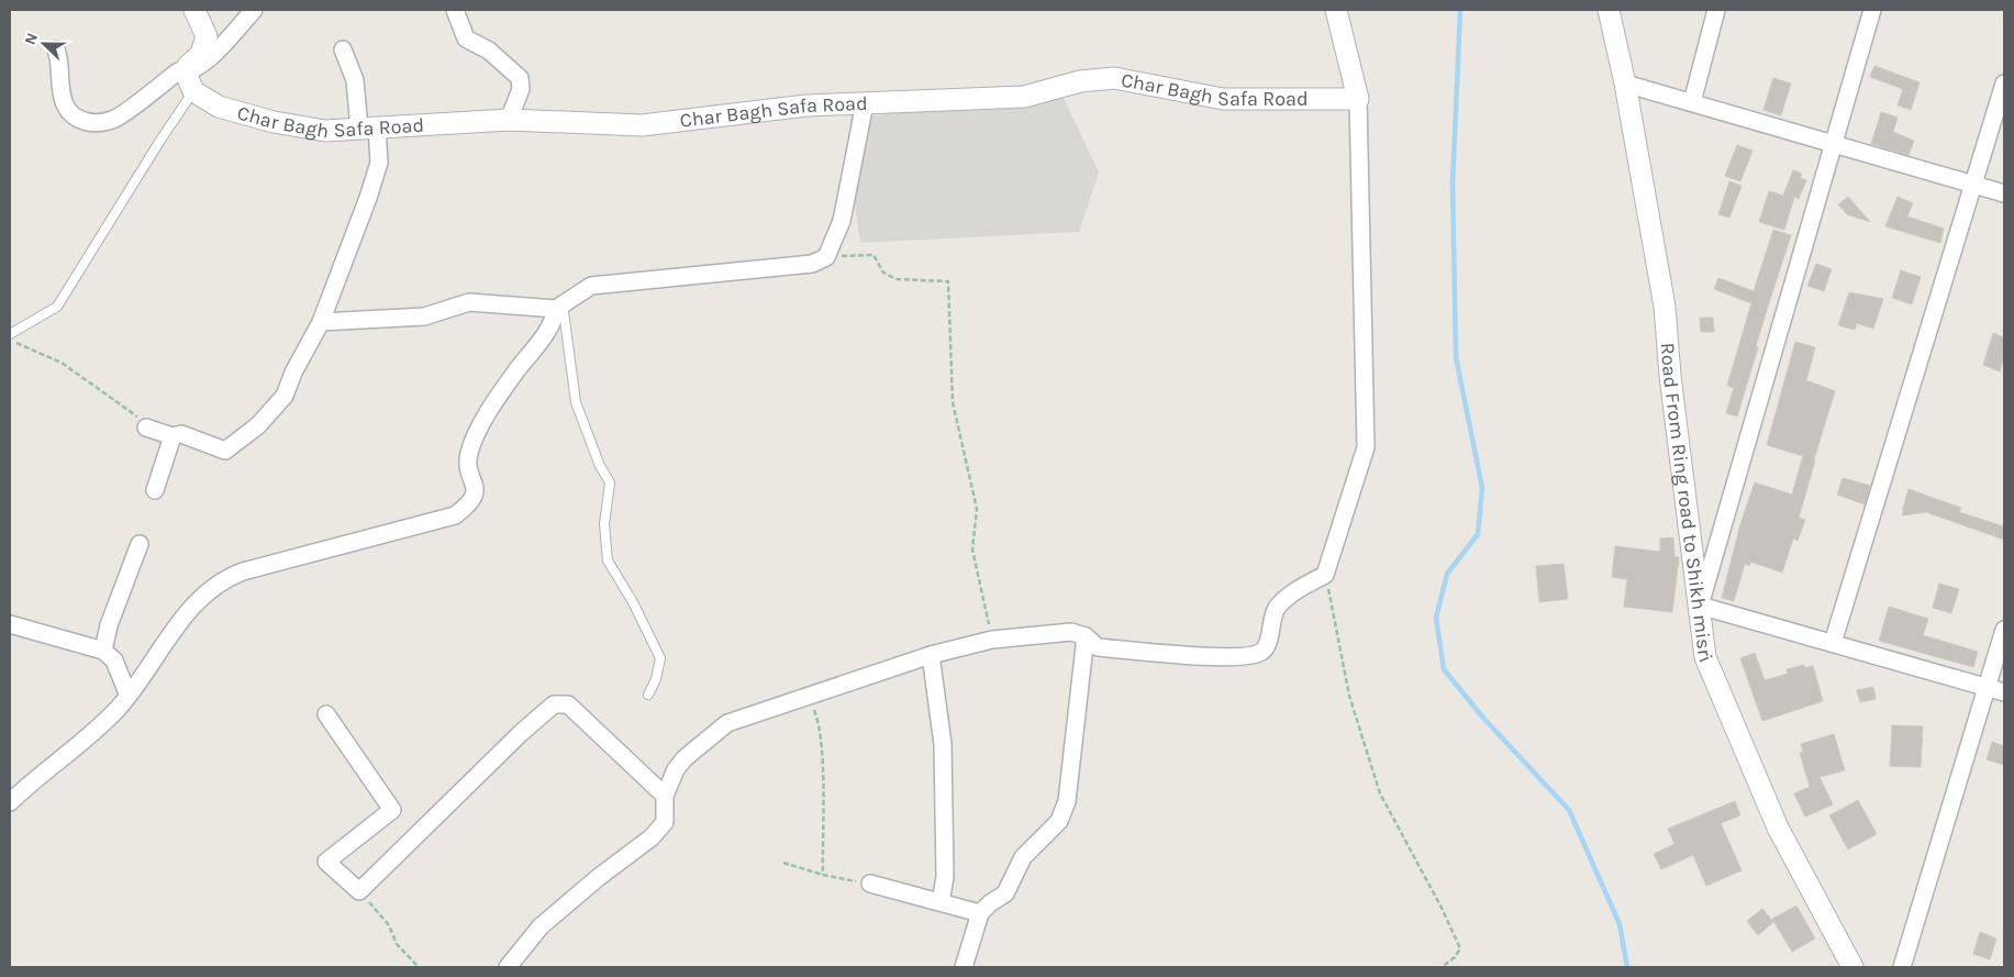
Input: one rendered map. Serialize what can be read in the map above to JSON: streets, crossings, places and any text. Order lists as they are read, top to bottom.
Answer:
{
  "streets": {
    "street": ["Char Bagh Safa Road", "Road From Ring road to Shikh misri"]
  },
  "north": "left"
}
